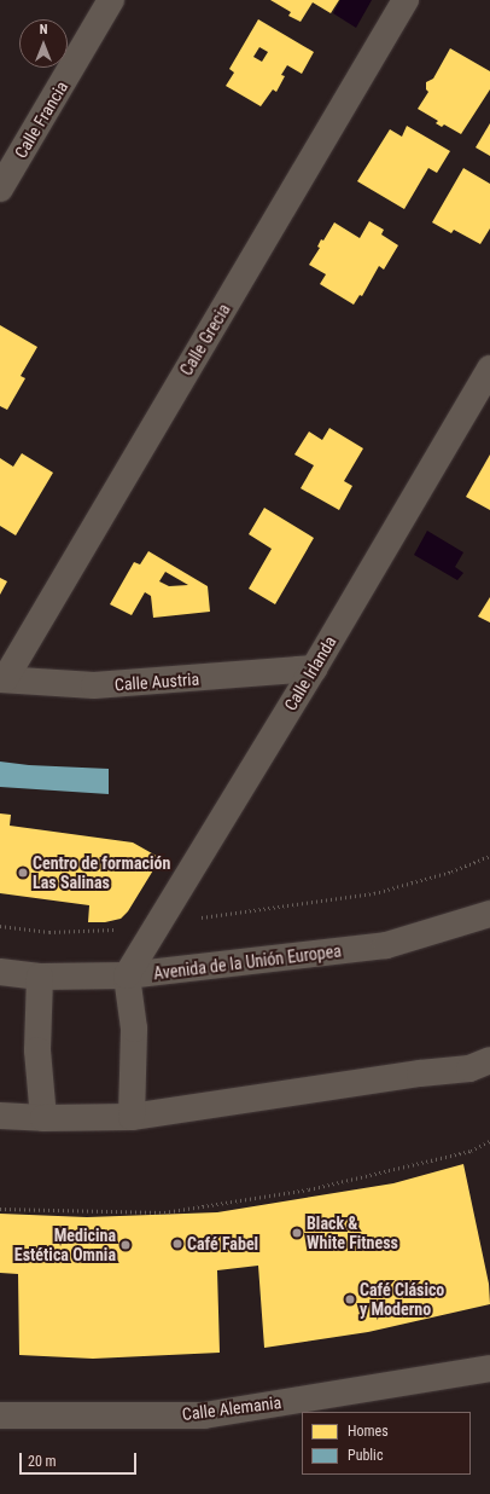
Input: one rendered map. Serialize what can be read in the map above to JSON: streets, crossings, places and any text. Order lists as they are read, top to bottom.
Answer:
{
  "streets": {
    "street": [
      "Calle Francia",
      "Calle Grecia",
      "Calle Irlanda",
      "Calle Austria",
      "Avenida de la Unión Europea",
      "Calle Alemania"
    ]
  },
  "crossings": [
    ["Calle Grecia", "Calle Austria"],
    ["Calle Irlanda", "Calle Austria"],
    ["Calle Irlanda", "Avenida de la Unión Europea"]
  ],
  "places": [
    "Centro de formación Las Salinas",
    "Black & White Fitness",
    "Café Fabel",
    "Medicina Estética Omnia",
    "Café Clásico y Moderno"
  ],
  "legend": ["Homes", "Public"],
  "scale_bar": "20 m",
  "north": "top"
}
